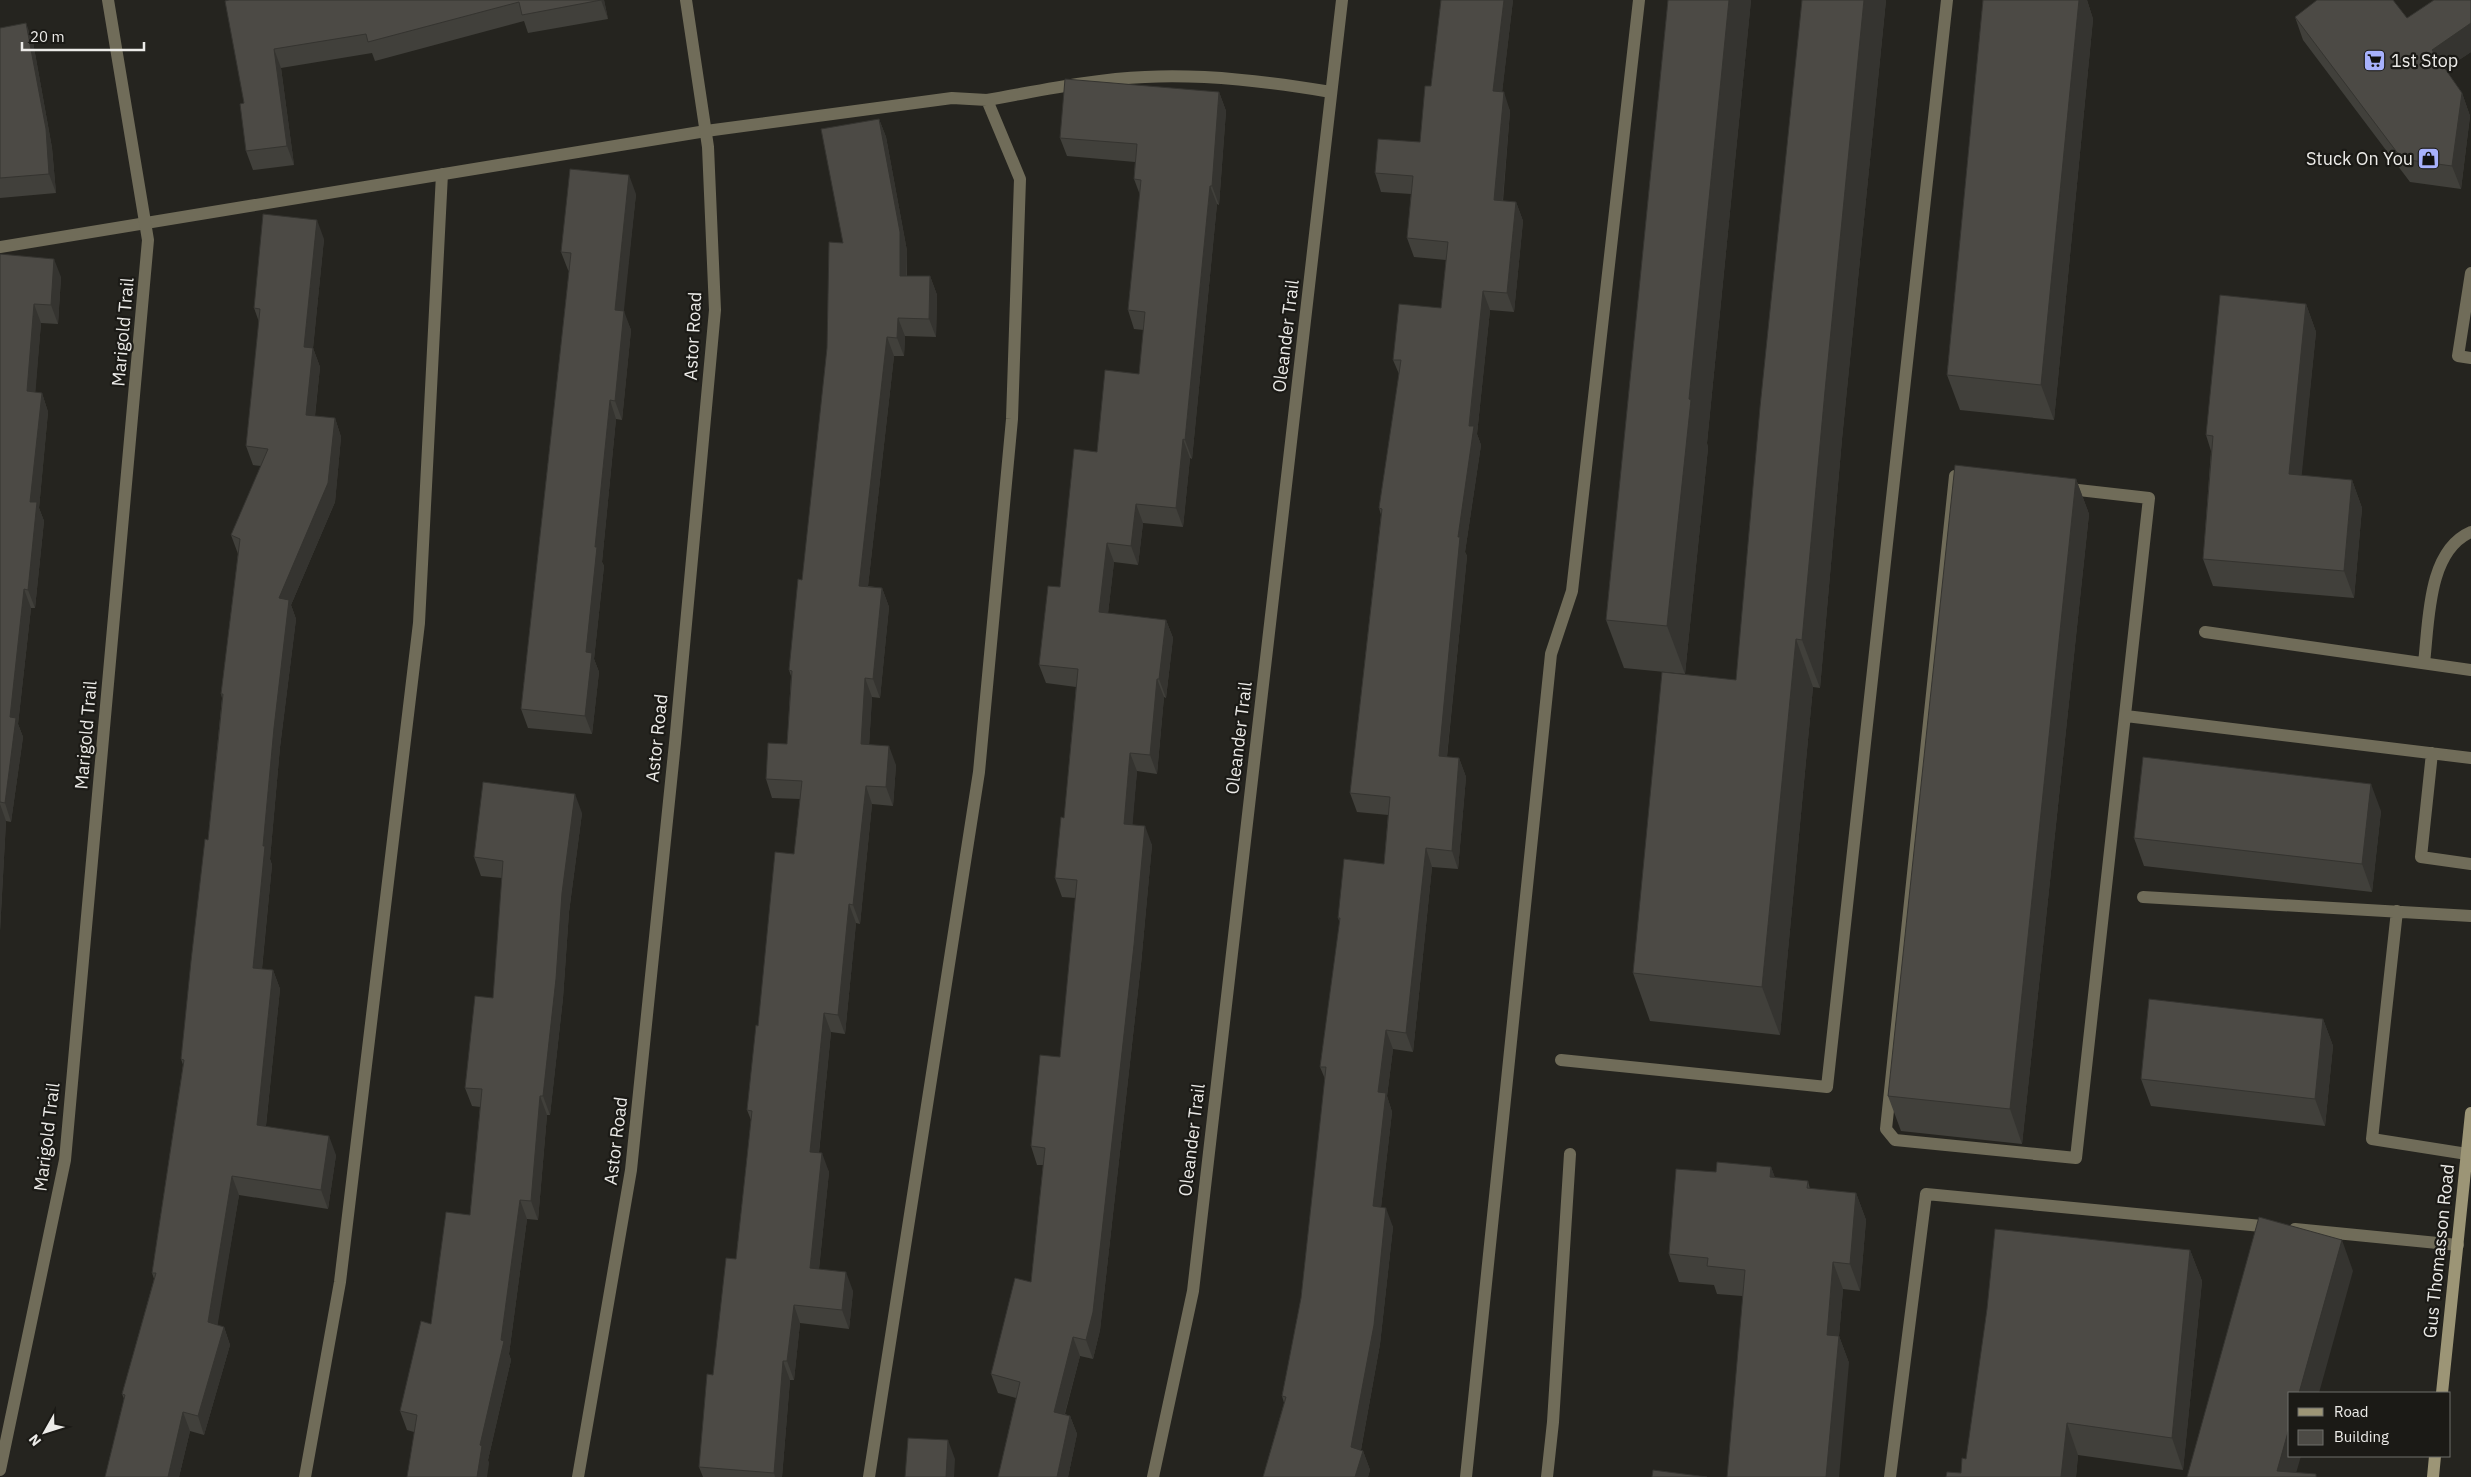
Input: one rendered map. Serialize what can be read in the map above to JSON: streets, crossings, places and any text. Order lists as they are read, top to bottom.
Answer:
{
  "streets": {
    "main road": ["Gus Thomasson Road"],
    "street": ["Marigold Trail", "Astor Road", "Oleander Trail"]
  },
  "places": {
    "supermarket": ["1st Stop"],
    "shop": ["Stuck On You"]
  },
  "legend": ["Road", "Building"],
  "scale_bar": "20 m",
  "north": "bottom left"
}
